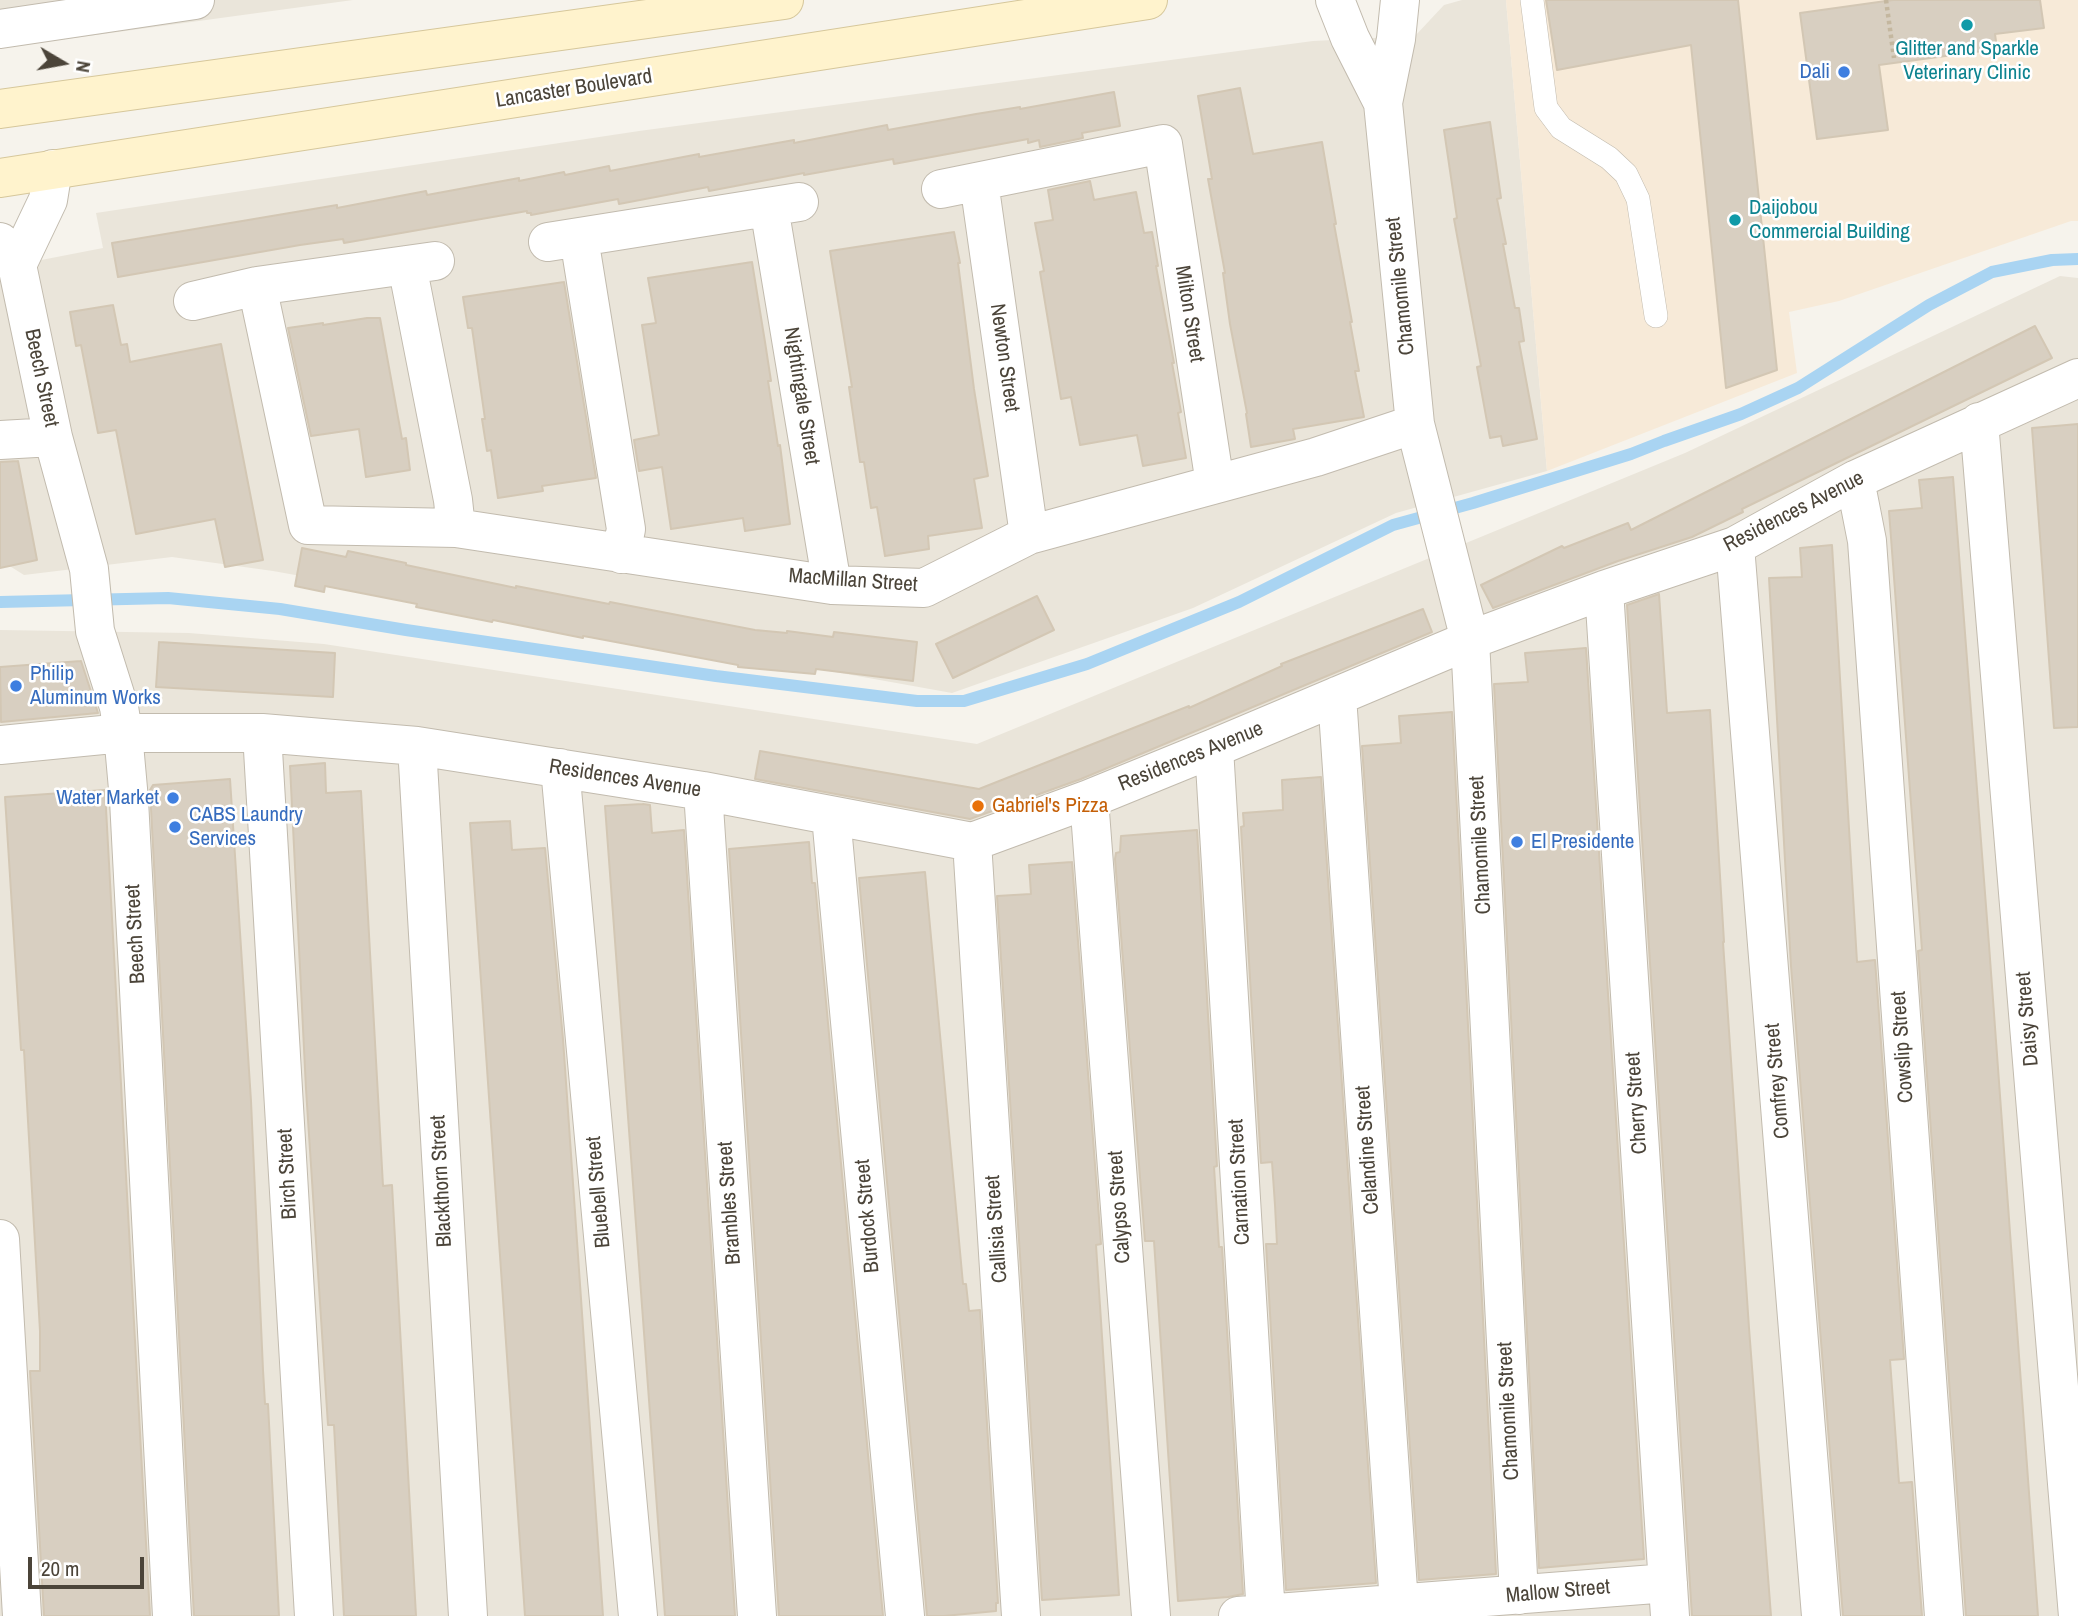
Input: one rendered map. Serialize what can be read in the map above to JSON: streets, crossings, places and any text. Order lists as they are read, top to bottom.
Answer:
{
  "streets": {
    "main road": ["Lancaster Boulevard"],
    "street": [
      "Chamomile Street",
      "Milton Street",
      "Newton Street",
      "Beech Street",
      "Nightingale Street",
      "Residences Avenue",
      "MacMillan Street",
      "Daisy Street",
      "Cowslip Street",
      "Comfrey Street",
      "Cherry Street",
      "Celandine Street",
      "Birch Street",
      "Blackthorn Street",
      "Carnation Street",
      "Bluebell Street",
      "Brambles Street",
      "Calypso Street",
      "Burdock Street",
      "Callisia Street",
      "Mallow Street"
    ]
  },
  "crossings": [
    ["Lancaster Boulevard", "Beech Street"],
    ["Chamomile Street", "Residences Avenue"],
    ["Chamomile Street", "MacMillan Street"],
    ["Chamomile Street", "Mallow Street"],
    ["Milton Street", "Newton Street"],
    ["Milton Street", "MacMillan Street"],
    ["Newton Street", "MacMillan Street"],
    ["Beech Street", "Residences Avenue"],
    ["Nightingale Street", "MacMillan Street"],
    ["Residences Avenue", "Daisy Street"],
    ["Residences Avenue", "Cowslip Street"],
    ["Residences Avenue", "Comfrey Street"],
    ["Residences Avenue", "Cherry Street"],
    ["Residences Avenue", "Celandine Street"],
    ["Residences Avenue", "Birch Street"],
    ["Residences Avenue", "Blackthorn Street"],
    ["Residences Avenue", "Carnation Street"],
    ["Residences Avenue", "Bluebell Street"],
    ["Residences Avenue", "Brambles Street"],
    ["Residences Avenue", "Calypso Street"],
    ["Residences Avenue", "Burdock Street"],
    ["Residences Avenue", "Callisia Street"],
    ["Cherry Street", "Mallow Street"],
    ["Celandine Street", "Mallow Street"],
    ["Carnation Street", "Mallow Street"]
  ],
  "places": [
    "Glitter and Sparkle Veterinary Clinic",
    "Dali",
    "Daijobou Commercial Building",
    "Philip Aluminum Works",
    "Water Market",
    "Gabriel's Pizza",
    "CABS Laundry Services",
    "El Presidente"
  ],
  "scale_bar": "20 m",
  "north": "right"
}
